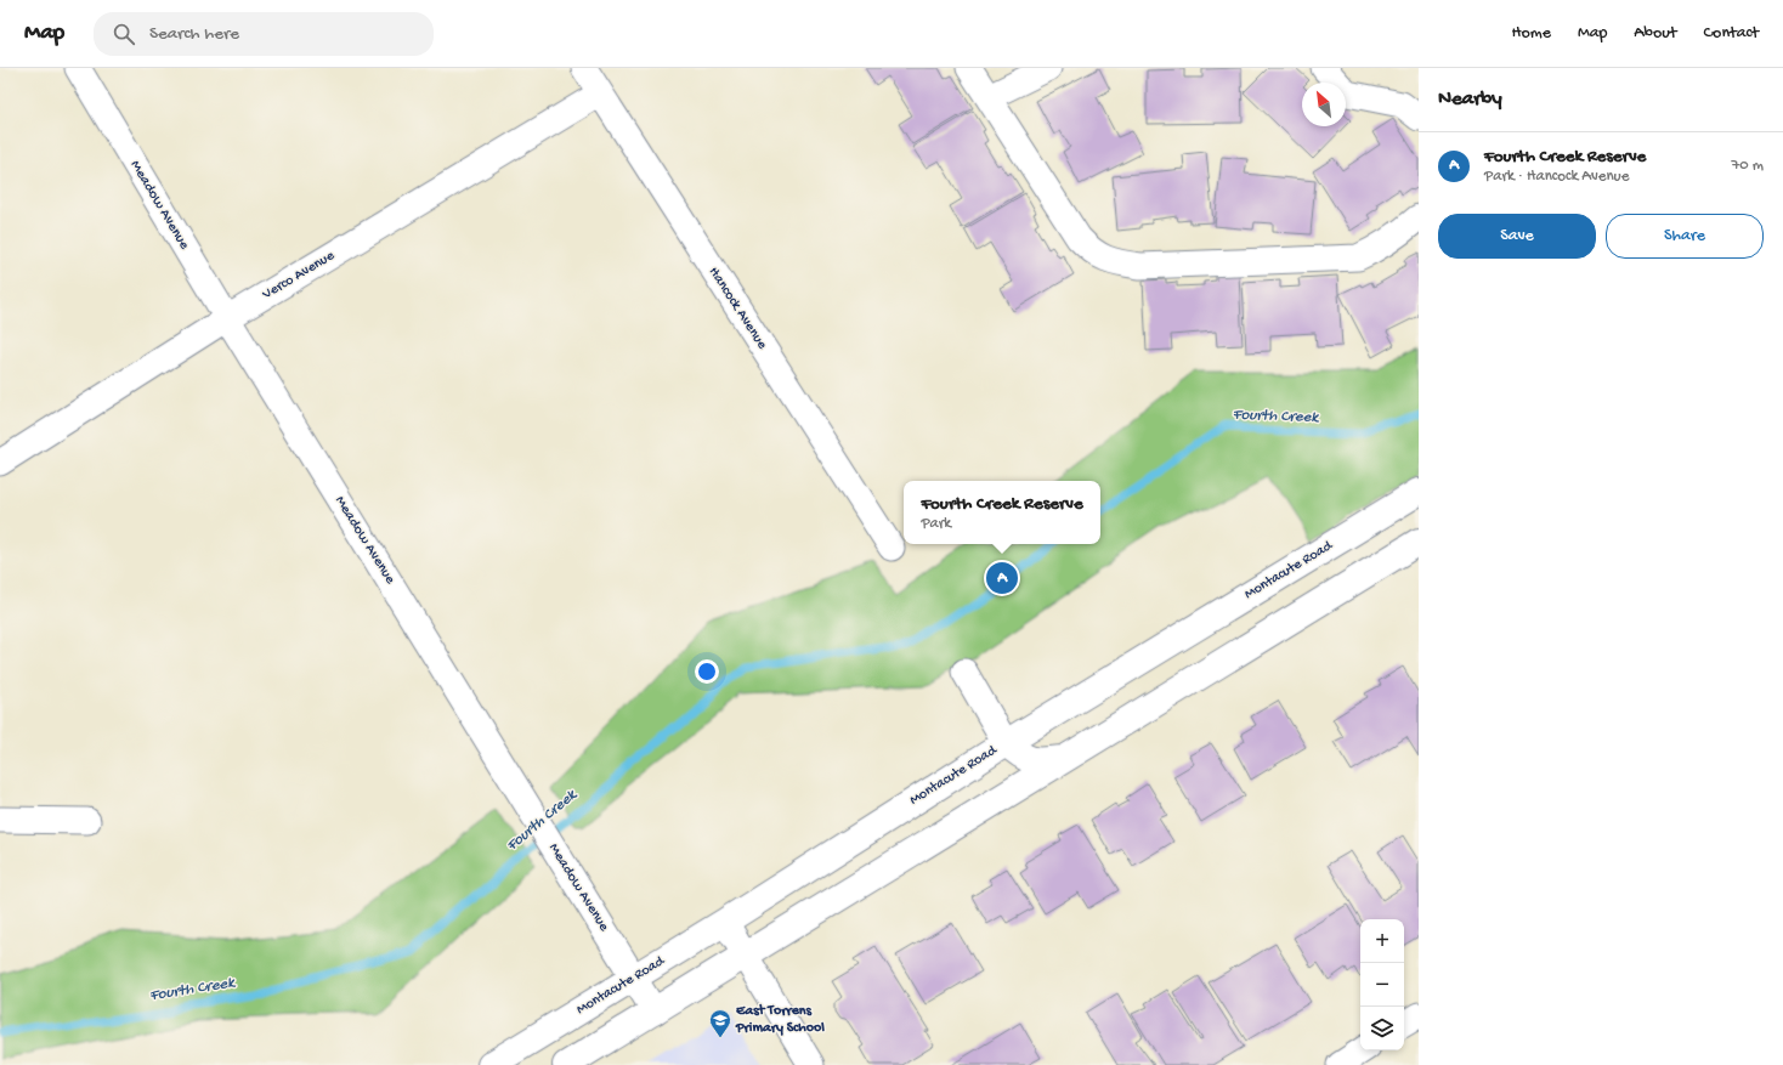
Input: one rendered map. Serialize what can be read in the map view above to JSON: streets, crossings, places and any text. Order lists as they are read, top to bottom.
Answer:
{
  "streets": {
    "main road": ["Montacute Road"],
    "street": ["Meadow Avenue", "Verco Avenue", "Hancock Avenue"]
  },
  "crossings": [
    ["Meadow Avenue", "Verco Avenue"],
    ["Meadow Avenue", "Montacute Road"],
    ["Verco Avenue", "Hancock Avenue"]
  ],
  "water": ["Fourth Creek"],
  "places": {
    "school or university": ["East Torrens Primary School"]
  },
  "north": "top left",
  "page": {
    "header": "Map",
    "search": "Search here",
    "nav": [
      "Home",
      "Map",
      "About",
      "Contact"
    ],
    "heading": "Nearby",
    "list": [
      {
        "mark": "A",
        "name": "Fourth Creek Reserve",
        "note": "Park · Hancock Avenue",
        "value": "70 m"
      }
    ],
    "buttons": ["Save", "Share"],
    "popup": ["Fourth Creek Reserve", "Park"],
    "pins": "A",
    "map_buttons": ["+", "−"]
  }
}
